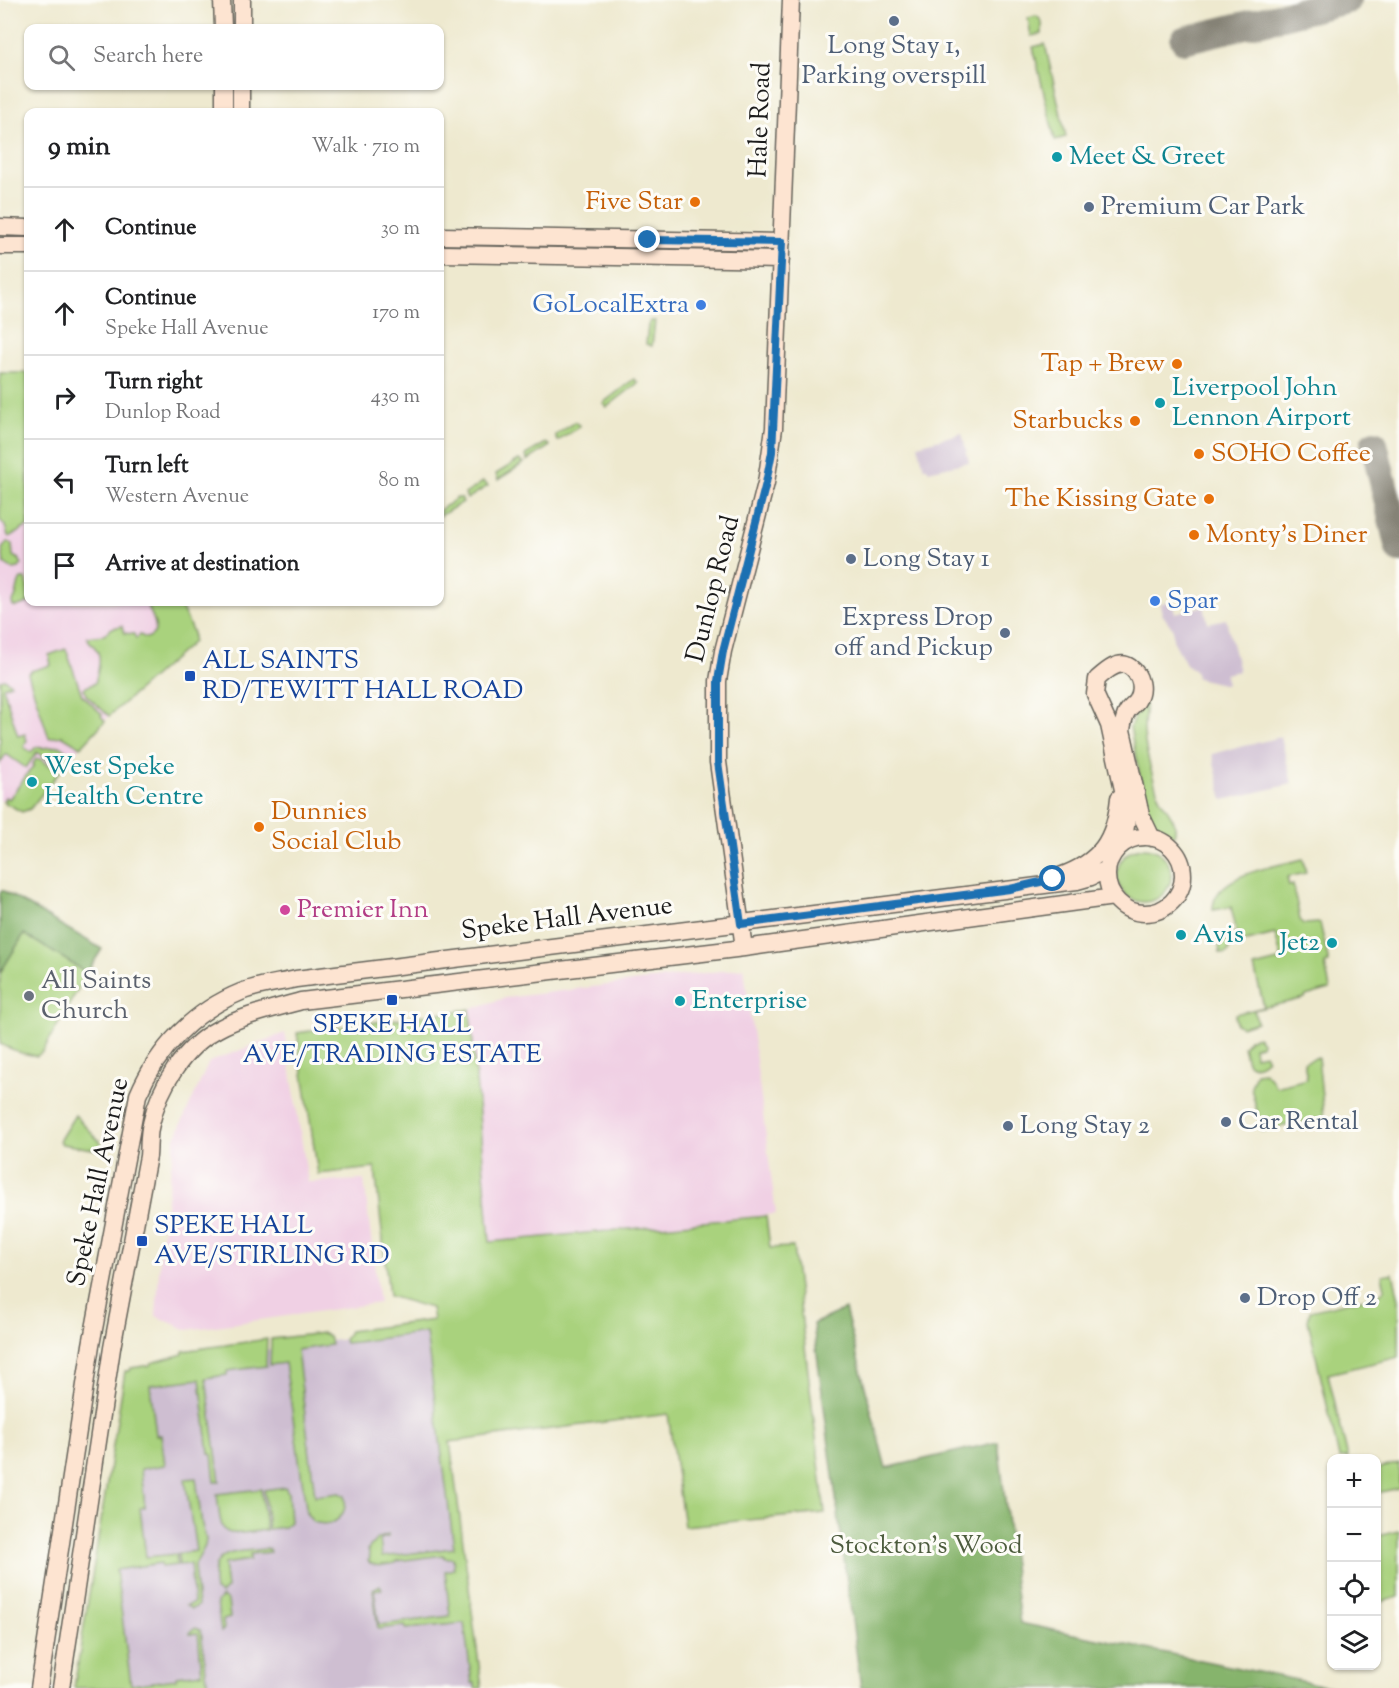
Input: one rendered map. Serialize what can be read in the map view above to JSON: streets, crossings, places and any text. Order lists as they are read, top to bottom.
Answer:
{
  "streets": {
    "street": ["Hale Road", "Dunlop Road", "Speke Hall Avenue"]
  },
  "crossings": [
    ["Hale Road", "Dunlop Road"],
    ["Dunlop Road", "Speke Hall Avenue"]
  ],
  "parks": ["Stockton's Wood"],
  "places": {
    "other": [
      "Long Stay 1, Parking overspill",
      "Meet & Greet",
      "Five Star",
      "Premium Car Park",
      "GoLocalExtra",
      "Tap + Brew",
      "Liverpool John Lennon Airport",
      "Starbucks",
      "SOHO Coffee",
      "The Kissing Gate",
      "Monty's Diner",
      "Long Stay 1",
      "Spar",
      "Express Drop off and Pickup",
      "West Speke Health Centre",
      "Dunnies Social Club",
      "Premier Inn",
      "Avis",
      "Jet2",
      "All Saints Church",
      "Enterprise",
      "Car Rental",
      "Long Stay 2",
      "Drop Off 2"
    ],
    "transit": ["ALL SAINTS RD/TEWITT HALL ROAD", "SPEKE HALL AVE/TRADING ESTATE", "SPEKE HALL AVE/STIRLING RD"]
  },
  "page": {
    "search": "Search here",
    "heading": ["9 min", "Walk · 710 m"],
    "list": [
      ["Continue", "30 m"],
      ["Continue", "Speke Hall Avenue", "170 m"],
      ["Turn right", "Dunlop Road", "430 m"],
      ["Turn left", "Western Avenue", "80 m"],
      "Arrive at destination"
    ],
    "map_buttons": ["+", "−"]
  }
}
